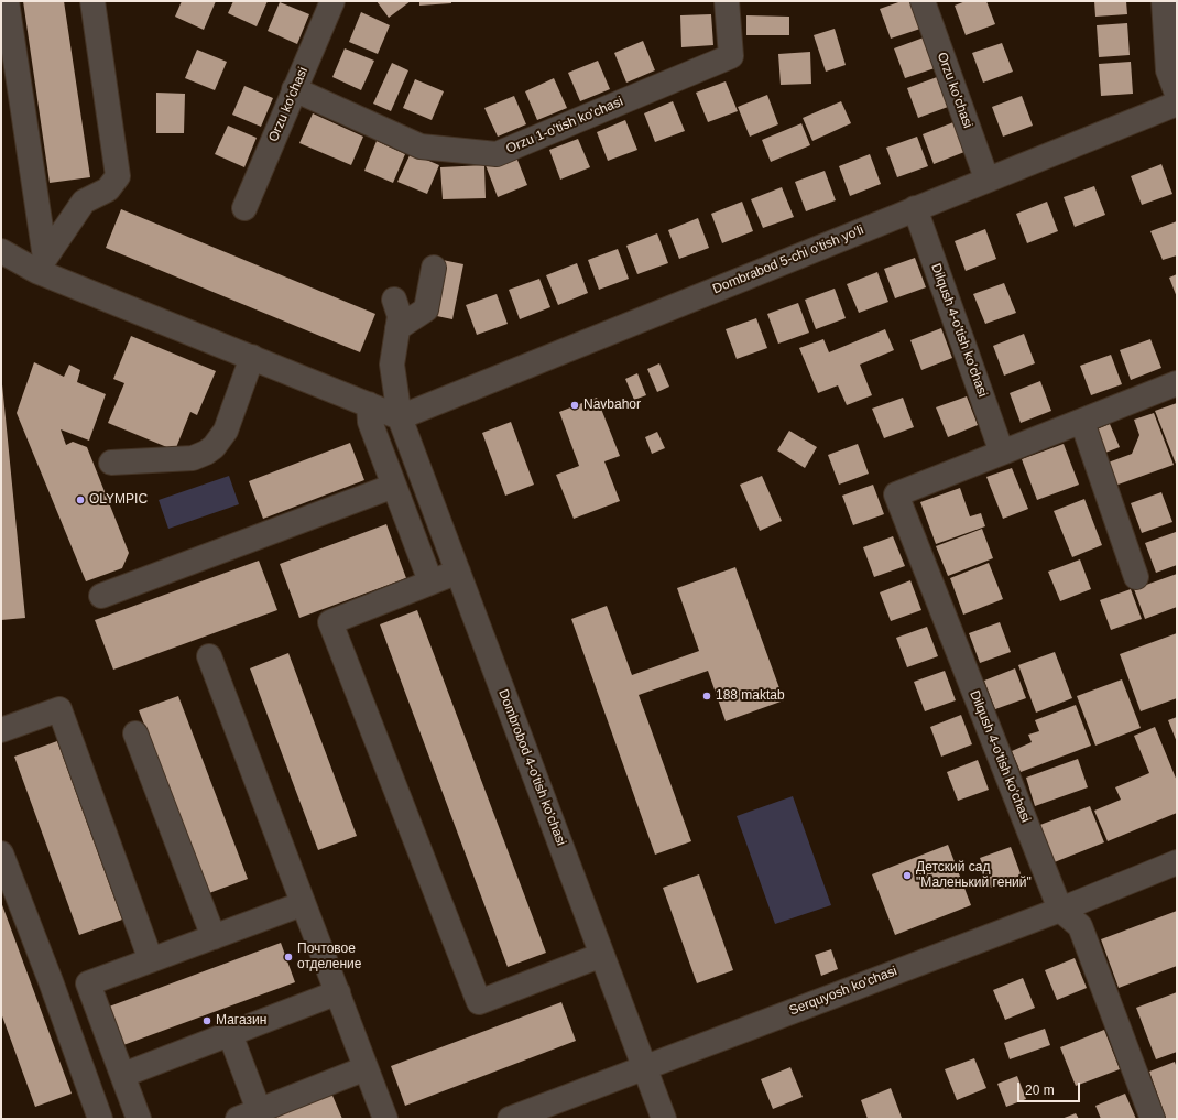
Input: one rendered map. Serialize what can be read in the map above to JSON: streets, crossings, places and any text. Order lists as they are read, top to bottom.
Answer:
{
  "streets": {
    "street": [
      "Orzu ko'chasi",
      "Orzu 1-o'tish ko'chasi",
      "Dombrabod 5-chi o'tish yo'li",
      "Dilqush 4-o'tish ko'chasi",
      "Dombrobod 4-o'tish ko'chasi",
      "Serquyosh ko'chasi"
    ]
  },
  "crossings": [
    ["Orzu ko'chasi", "Orzu 1-o'tish ko'chasi"],
    ["Orzu ko'chasi", "Dombrabod 5-chi o'tish yo'li"],
    ["Dombrabod 5-chi o'tish yo'li", "Dilqush 4-o'tish ko'chasi"],
    ["Dombrabod 5-chi o'tish yo'li", "Dombrobod 4-o'tish ko'chasi"],
    ["Dilqush 4-o'tish ko'chasi", "Serquyosh ko'chasi"],
    ["Dombrobod 4-o'tish ko'chasi", "Serquyosh ko'chasi"]
  ],
  "places": [
    "Navbahor",
    "OLYMPIC",
    "188 maktab",
    "Детский сад \"Маленький гений\"",
    "Почтовое отделение",
    "Магазин"
  ],
  "scale_bar": "20 m"
}
